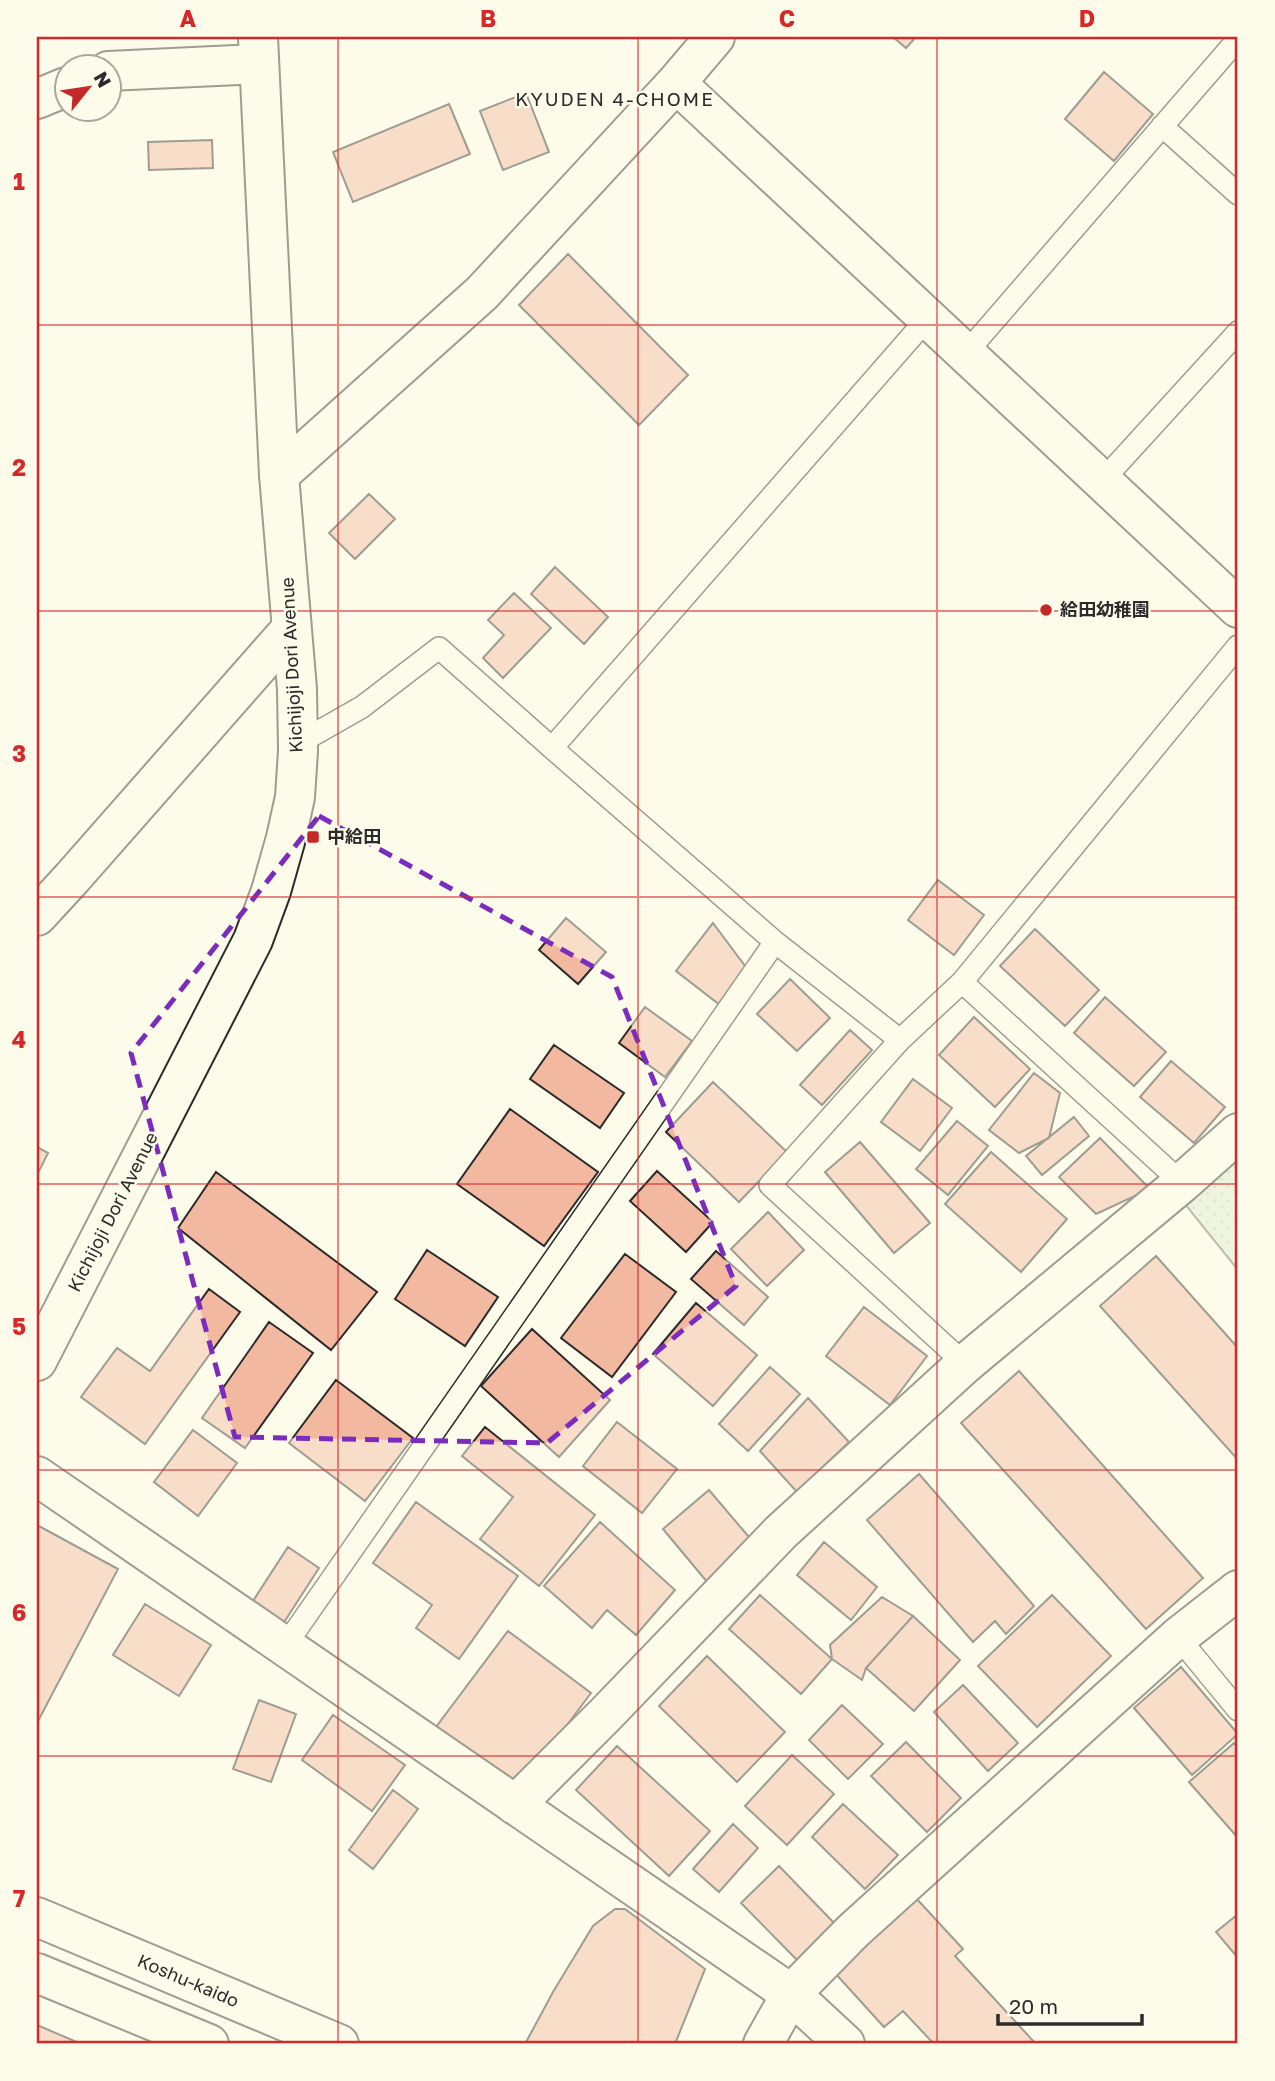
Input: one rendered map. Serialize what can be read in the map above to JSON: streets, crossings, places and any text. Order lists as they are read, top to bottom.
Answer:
{
  "streets": {
    "main road": ["Kichijoji Dori Avenue", "Koshu-kaido"]
  },
  "districts": ["KYUDEN 4-CHOME"],
  "places": {
    "other": ["給田幼稚園"],
    "transit": ["中給田"]
  },
  "scale_bar": "20 m",
  "north": "top right",
  "grid": {
    "columns": [
      "A",
      "B",
      "C",
      "D"
    ],
    "rows": [
      "1",
      "2",
      "3",
      "4",
      "5",
      "6",
      "7"
    ]
  }
}
